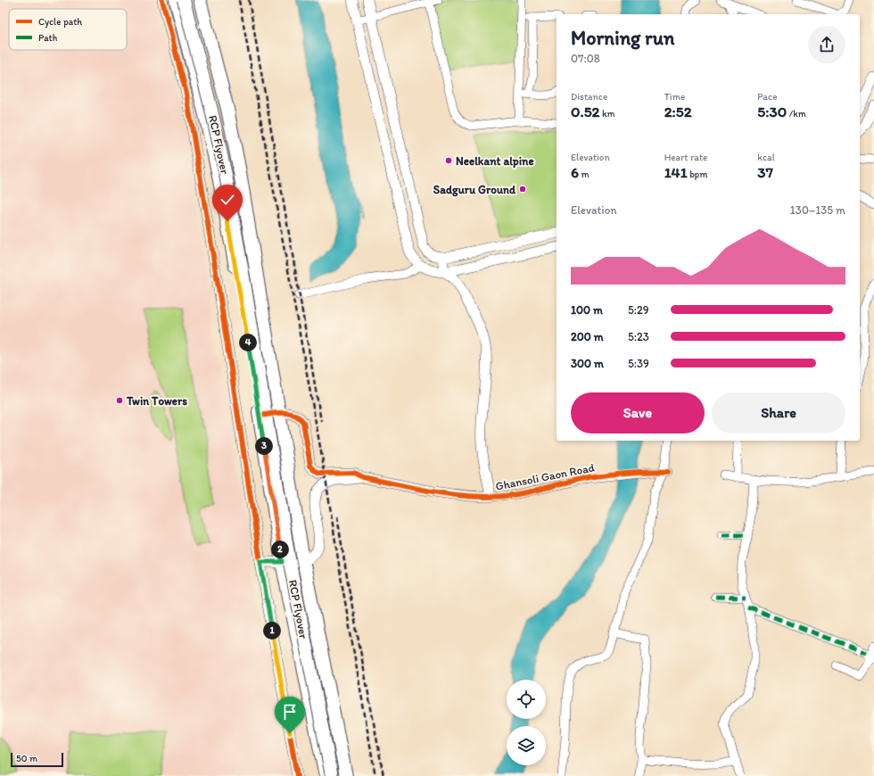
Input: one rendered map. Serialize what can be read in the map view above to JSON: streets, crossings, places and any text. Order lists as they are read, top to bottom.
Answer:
{
  "streets": {
    "main road": ["RCP Flyover"],
    "street": ["Ghansoli Gaon Road"]
  },
  "places": ["Neelkant alpine", "Sadguru Ground", "Twin Towers"],
  "legend": ["Cycle path", "Path"],
  "scale_bar": "50 m",
  "page": {
    "heading": ["Morning run", "07:08"],
    "stats": [
      ["Distance", "0.52 km"],
      ["Time", "2:52"],
      ["Pace", "5:30 /km"],
      ["Elevation", "6 m"],
      ["Heart rate", "141 bpm"],
      ["kcal", "37"]
    ],
    "chart": ["Elevation", "130–135 m"],
    "list": [
      {
        "name": "100 m",
        "note": "5:29"
      },
      {
        "name": "200 m",
        "note": "5:23"
      },
      {
        "name": "300 m",
        "note": "5:39"
      }
    ],
    "pins": [
      "4",
      "3",
      "2",
      "1"
    ],
    "buttons": ["Save", "Share"],
    "scale": "50 m"
  }
}
